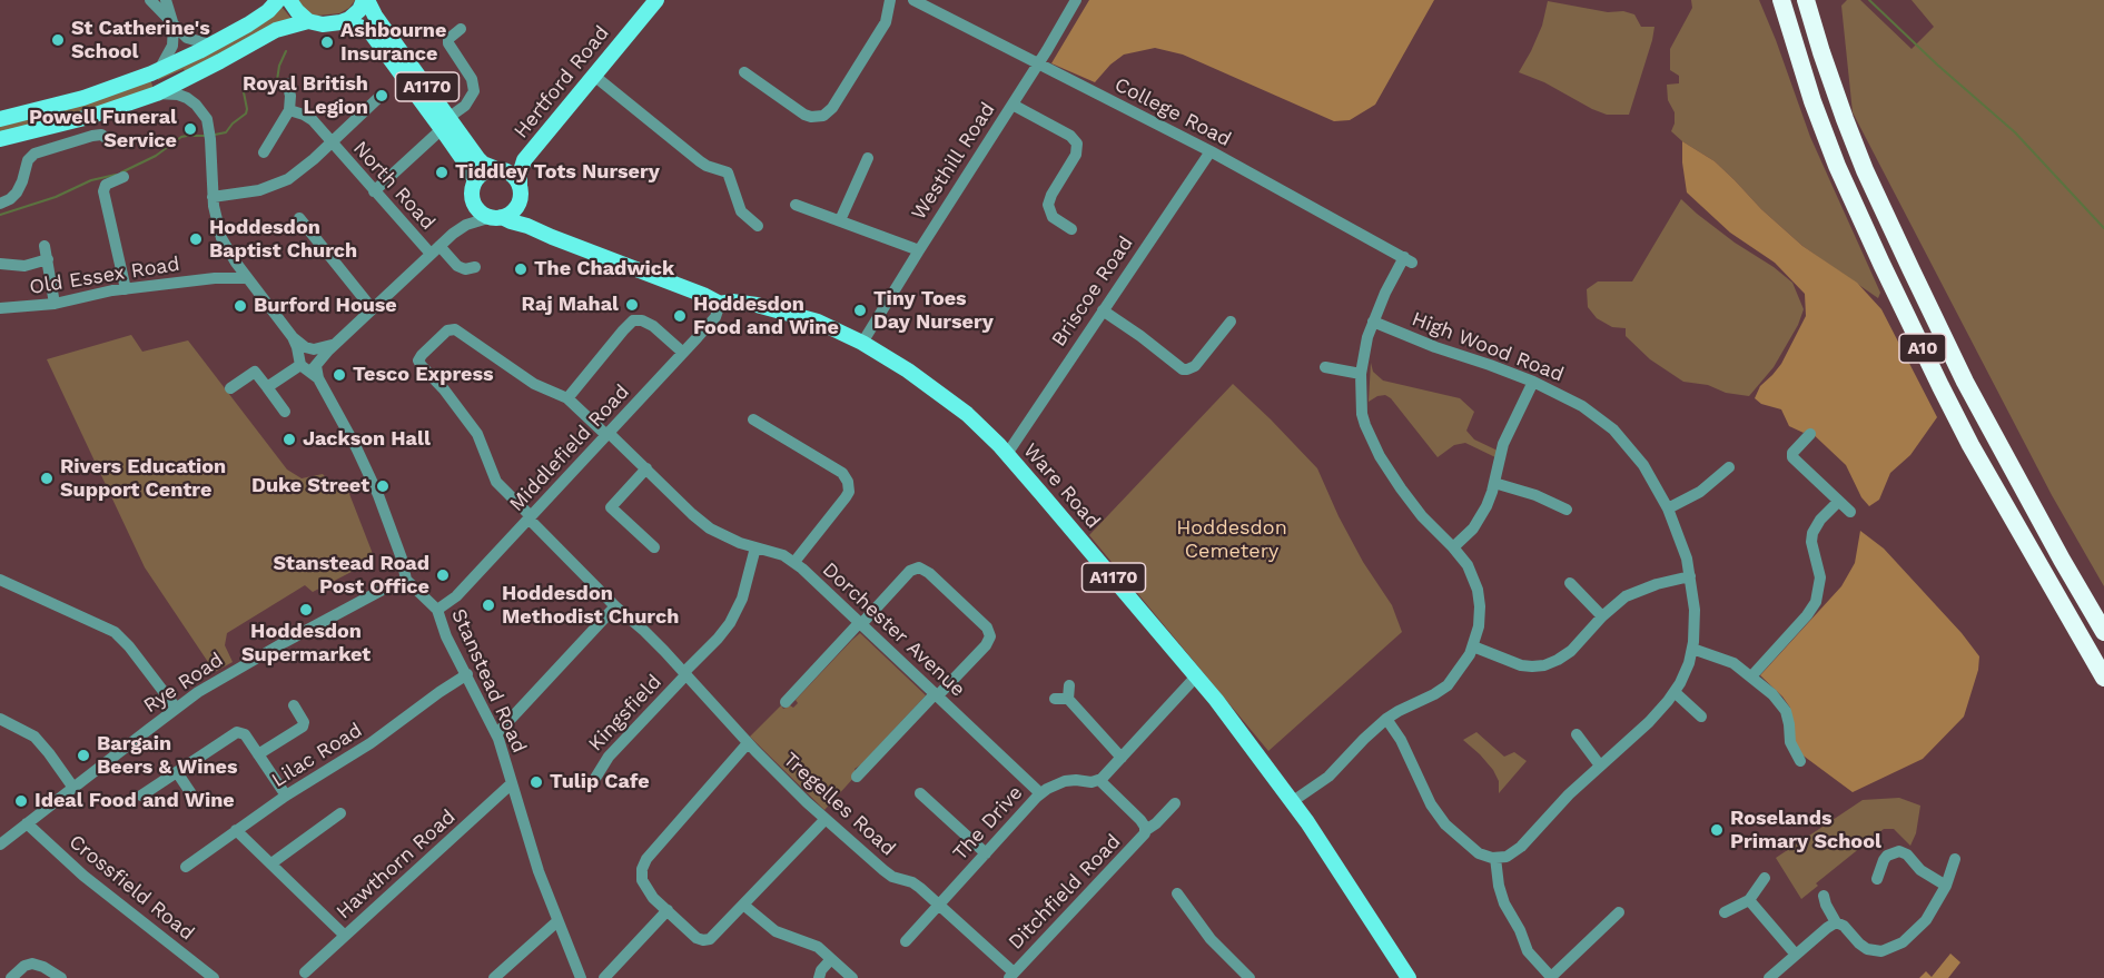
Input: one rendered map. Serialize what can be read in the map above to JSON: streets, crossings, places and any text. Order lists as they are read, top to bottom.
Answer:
{
  "streets": {
    "highway": ["A10"],
    "main road": ["Hertford Road", "A1170", "Ware Road"],
    "street": [
      "College Road",
      "Westhill Road",
      "North Road",
      "Old Essex Road",
      "Briscoe Road",
      "High Wood Road",
      "Middlefield Road",
      "Dorchester Avenue",
      "Stanstead Road",
      "Rye Road",
      "Kingsfield",
      "Lilac Road",
      "Tregelles Road",
      "The Drive",
      "Hawthorn Road",
      "Crossfield Road",
      "Ditchfield Road"
    ]
  },
  "crossings": [
    ["Hertford Road", "A1170"],
    ["Hertford Road", "Ware Road"],
    ["A1170", "Ware Road"],
    ["College Road", "Westhill Road"],
    ["College Road", "Briscoe Road"],
    ["College Road", "High Wood Road"],
    ["Westhill Road", "Ware Road"],
    ["Briscoe Road", "Ware Road"],
    ["Middlefield Road", "Ware Road"],
    ["Middlefield Road", "Dorchester Avenue"],
    ["Middlefield Road", "Stanstead Road"],
    ["Middlefield Road", "Tregelles Road"],
    ["Dorchester Avenue", "Kingsfield"],
    ["Dorchester Avenue", "Tregelles Road"],
    ["Dorchester Avenue", "The Drive"],
    ["Stanstead Road", "Rye Road"],
    ["Stanstead Road", "Lilac Road"],
    ["Stanstead Road", "Hawthorn Road"],
    ["Rye Road", "Crossfield Road"],
    ["Kingsfield", "Tregelles Road"],
    ["Tregelles Road", "The Drive"],
    ["Tregelles Road", "Ditchfield Road"],
    ["The Drive", "Ditchfield Road"]
  ],
  "parks": ["Hoddesdon Cemetery"],
  "places": [
    "St Catherine's School",
    "Ashbourne Insurance",
    "Royal British Legion",
    "Powell Funeral Service",
    "Tiddley Tots Nursery",
    "Hoddesdon Baptist Church",
    "The Chadwick",
    "Raj Mahal",
    "Burford House",
    "Tiny Toes Day Nursery",
    "Hoddesdon Food and Wine",
    "Tesco Express",
    "Jackson Hall",
    "Rivers Education Support Centre",
    "Duke Street",
    "Stanstead Road Post Office",
    "Hoddesdon Methodist Church",
    "Hoddesdon Supermarket",
    "Bargain Beers & Wines",
    "Tulip Cafe",
    "Ideal Food and Wine",
    "Roselands Primary School"
  ]
}
